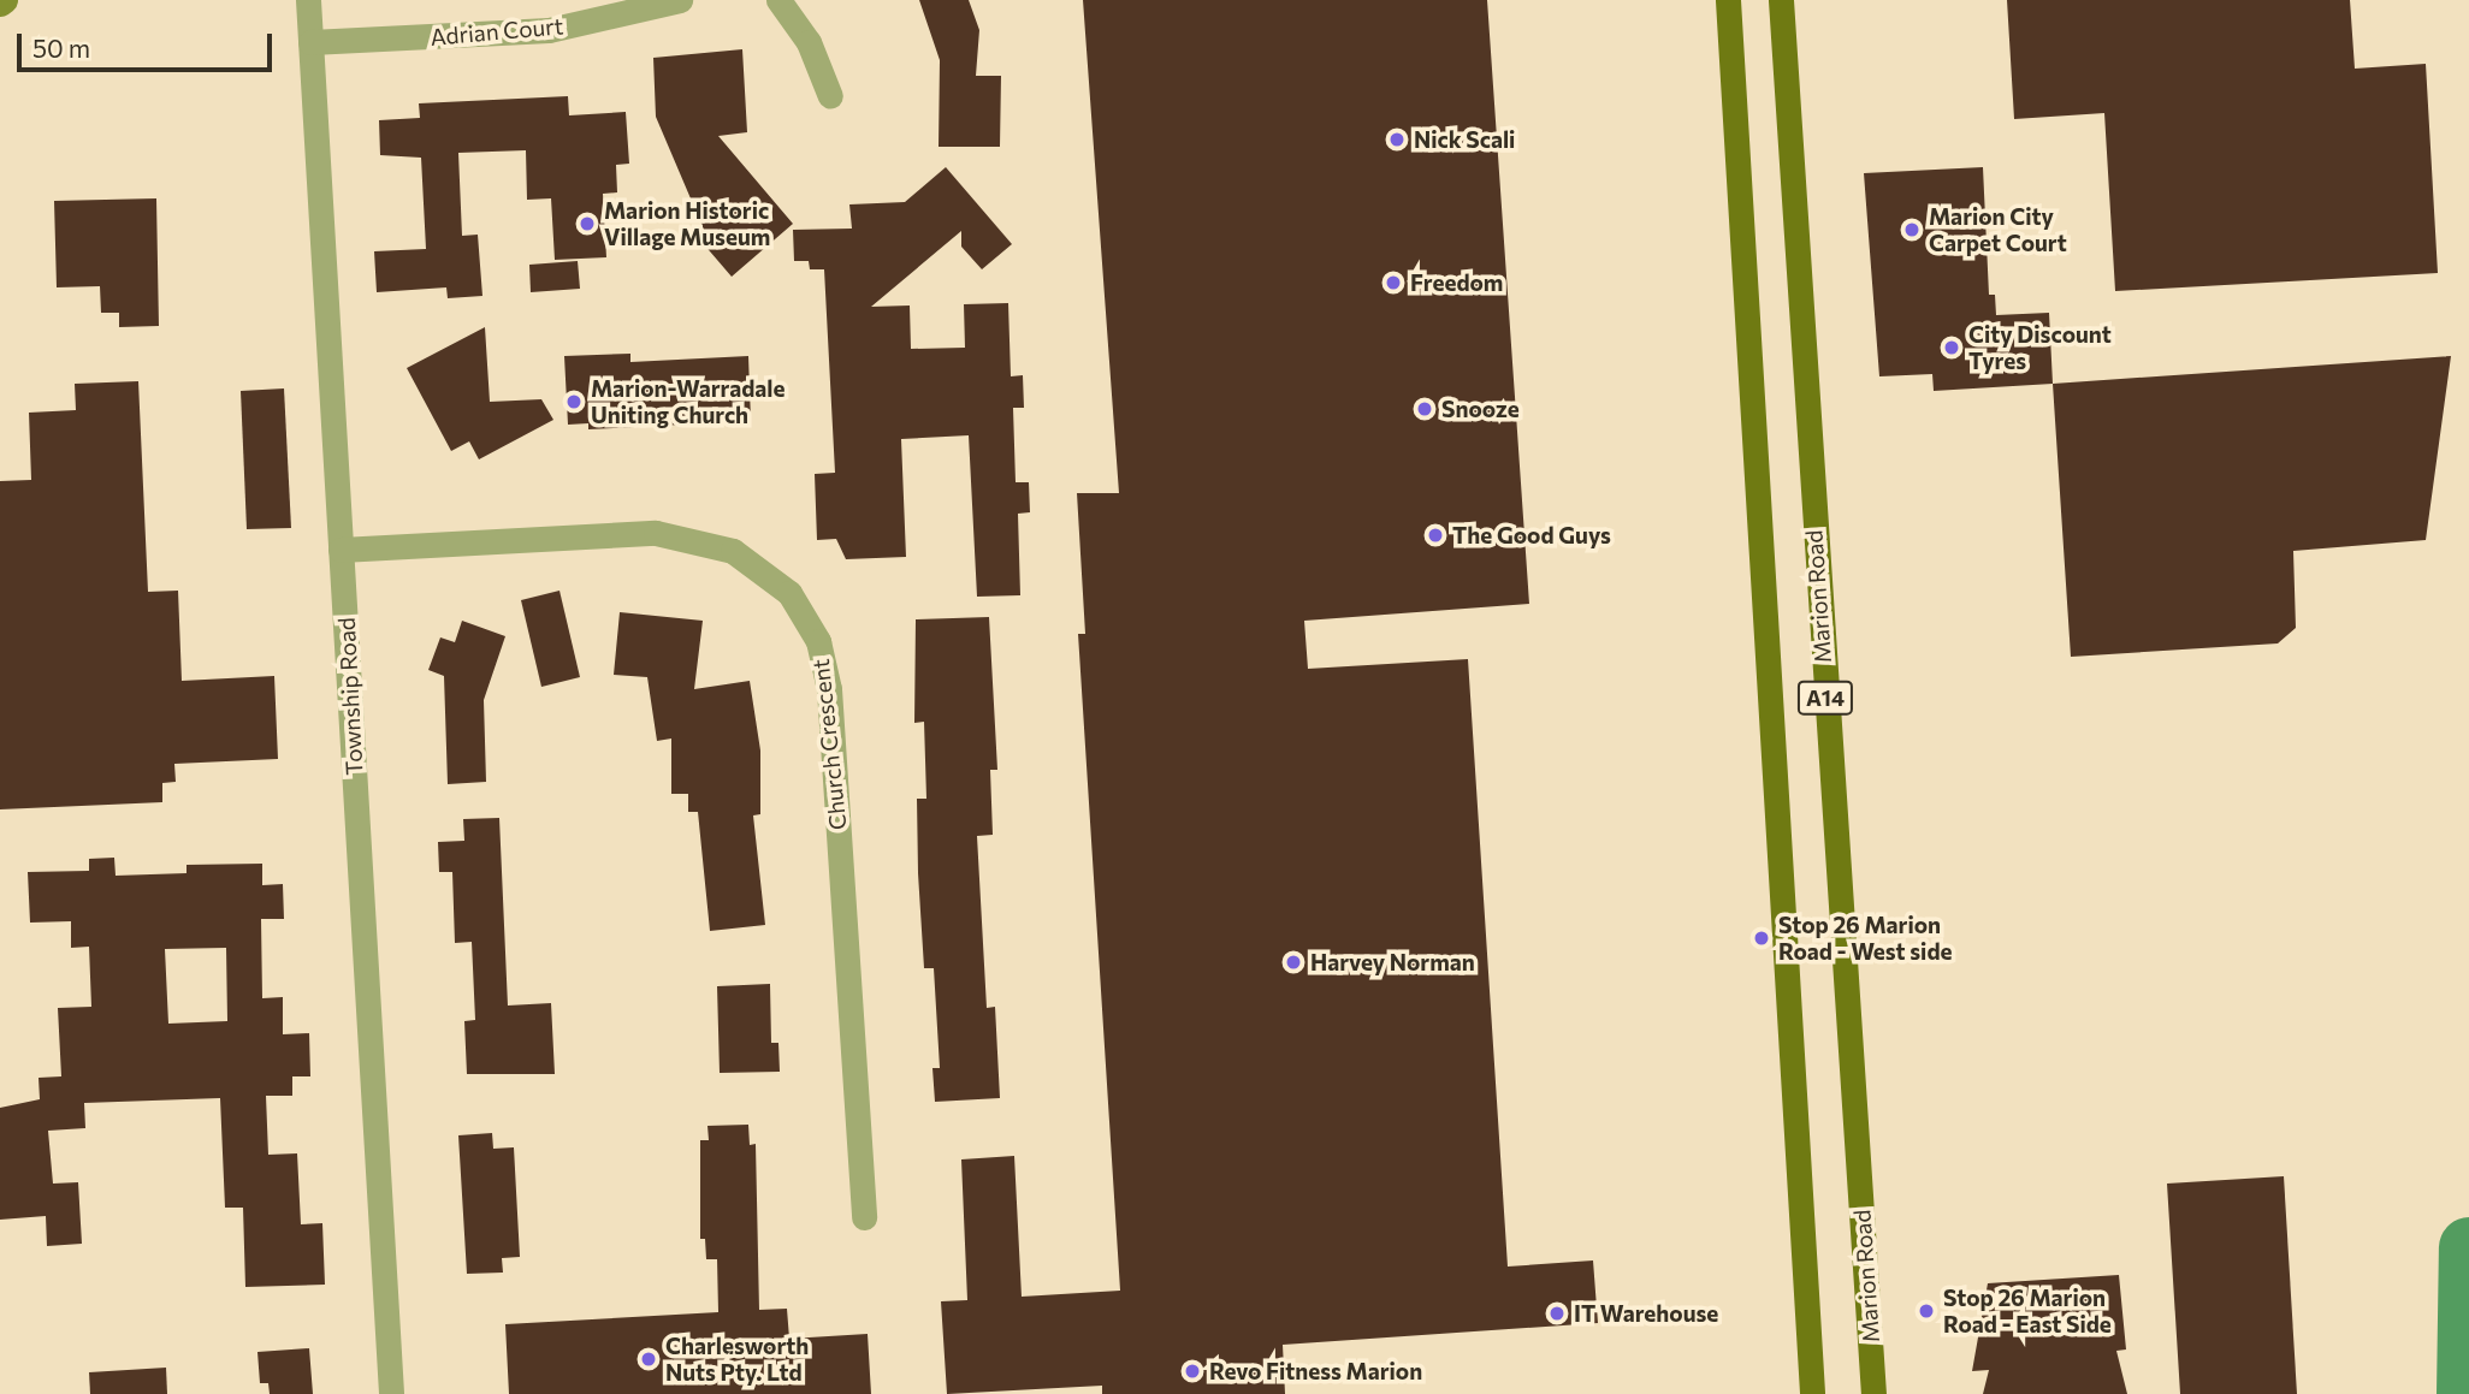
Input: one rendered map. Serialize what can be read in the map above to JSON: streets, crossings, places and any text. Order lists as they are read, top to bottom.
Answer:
{
  "streets": {
    "main road": ["Marion Road", "A14"],
    "street": ["Adrian Court", "Township Road", "Church Crescent"]
  },
  "crossings": [
    ["Adrian Court", "Township Road"],
    ["Township Road", "Church Crescent"]
  ],
  "places": [
    "Nick Scali",
    "Marion Historic Village Museum",
    "Marion City Carpet Court",
    "Freedom",
    "City Discount Tyres",
    "Marion-Warradale Uniting Church",
    "Snooze",
    "The Good Guys",
    "Stop 26 Marion Road - West side",
    "Harvey Norman",
    "Stop 26 Marion Road - East Side",
    "IT Warehouse",
    "Charlesworth Nuts Pty. Ltd",
    "Revo Fitness Marion"
  ],
  "scale_bar": "50 m"
}
